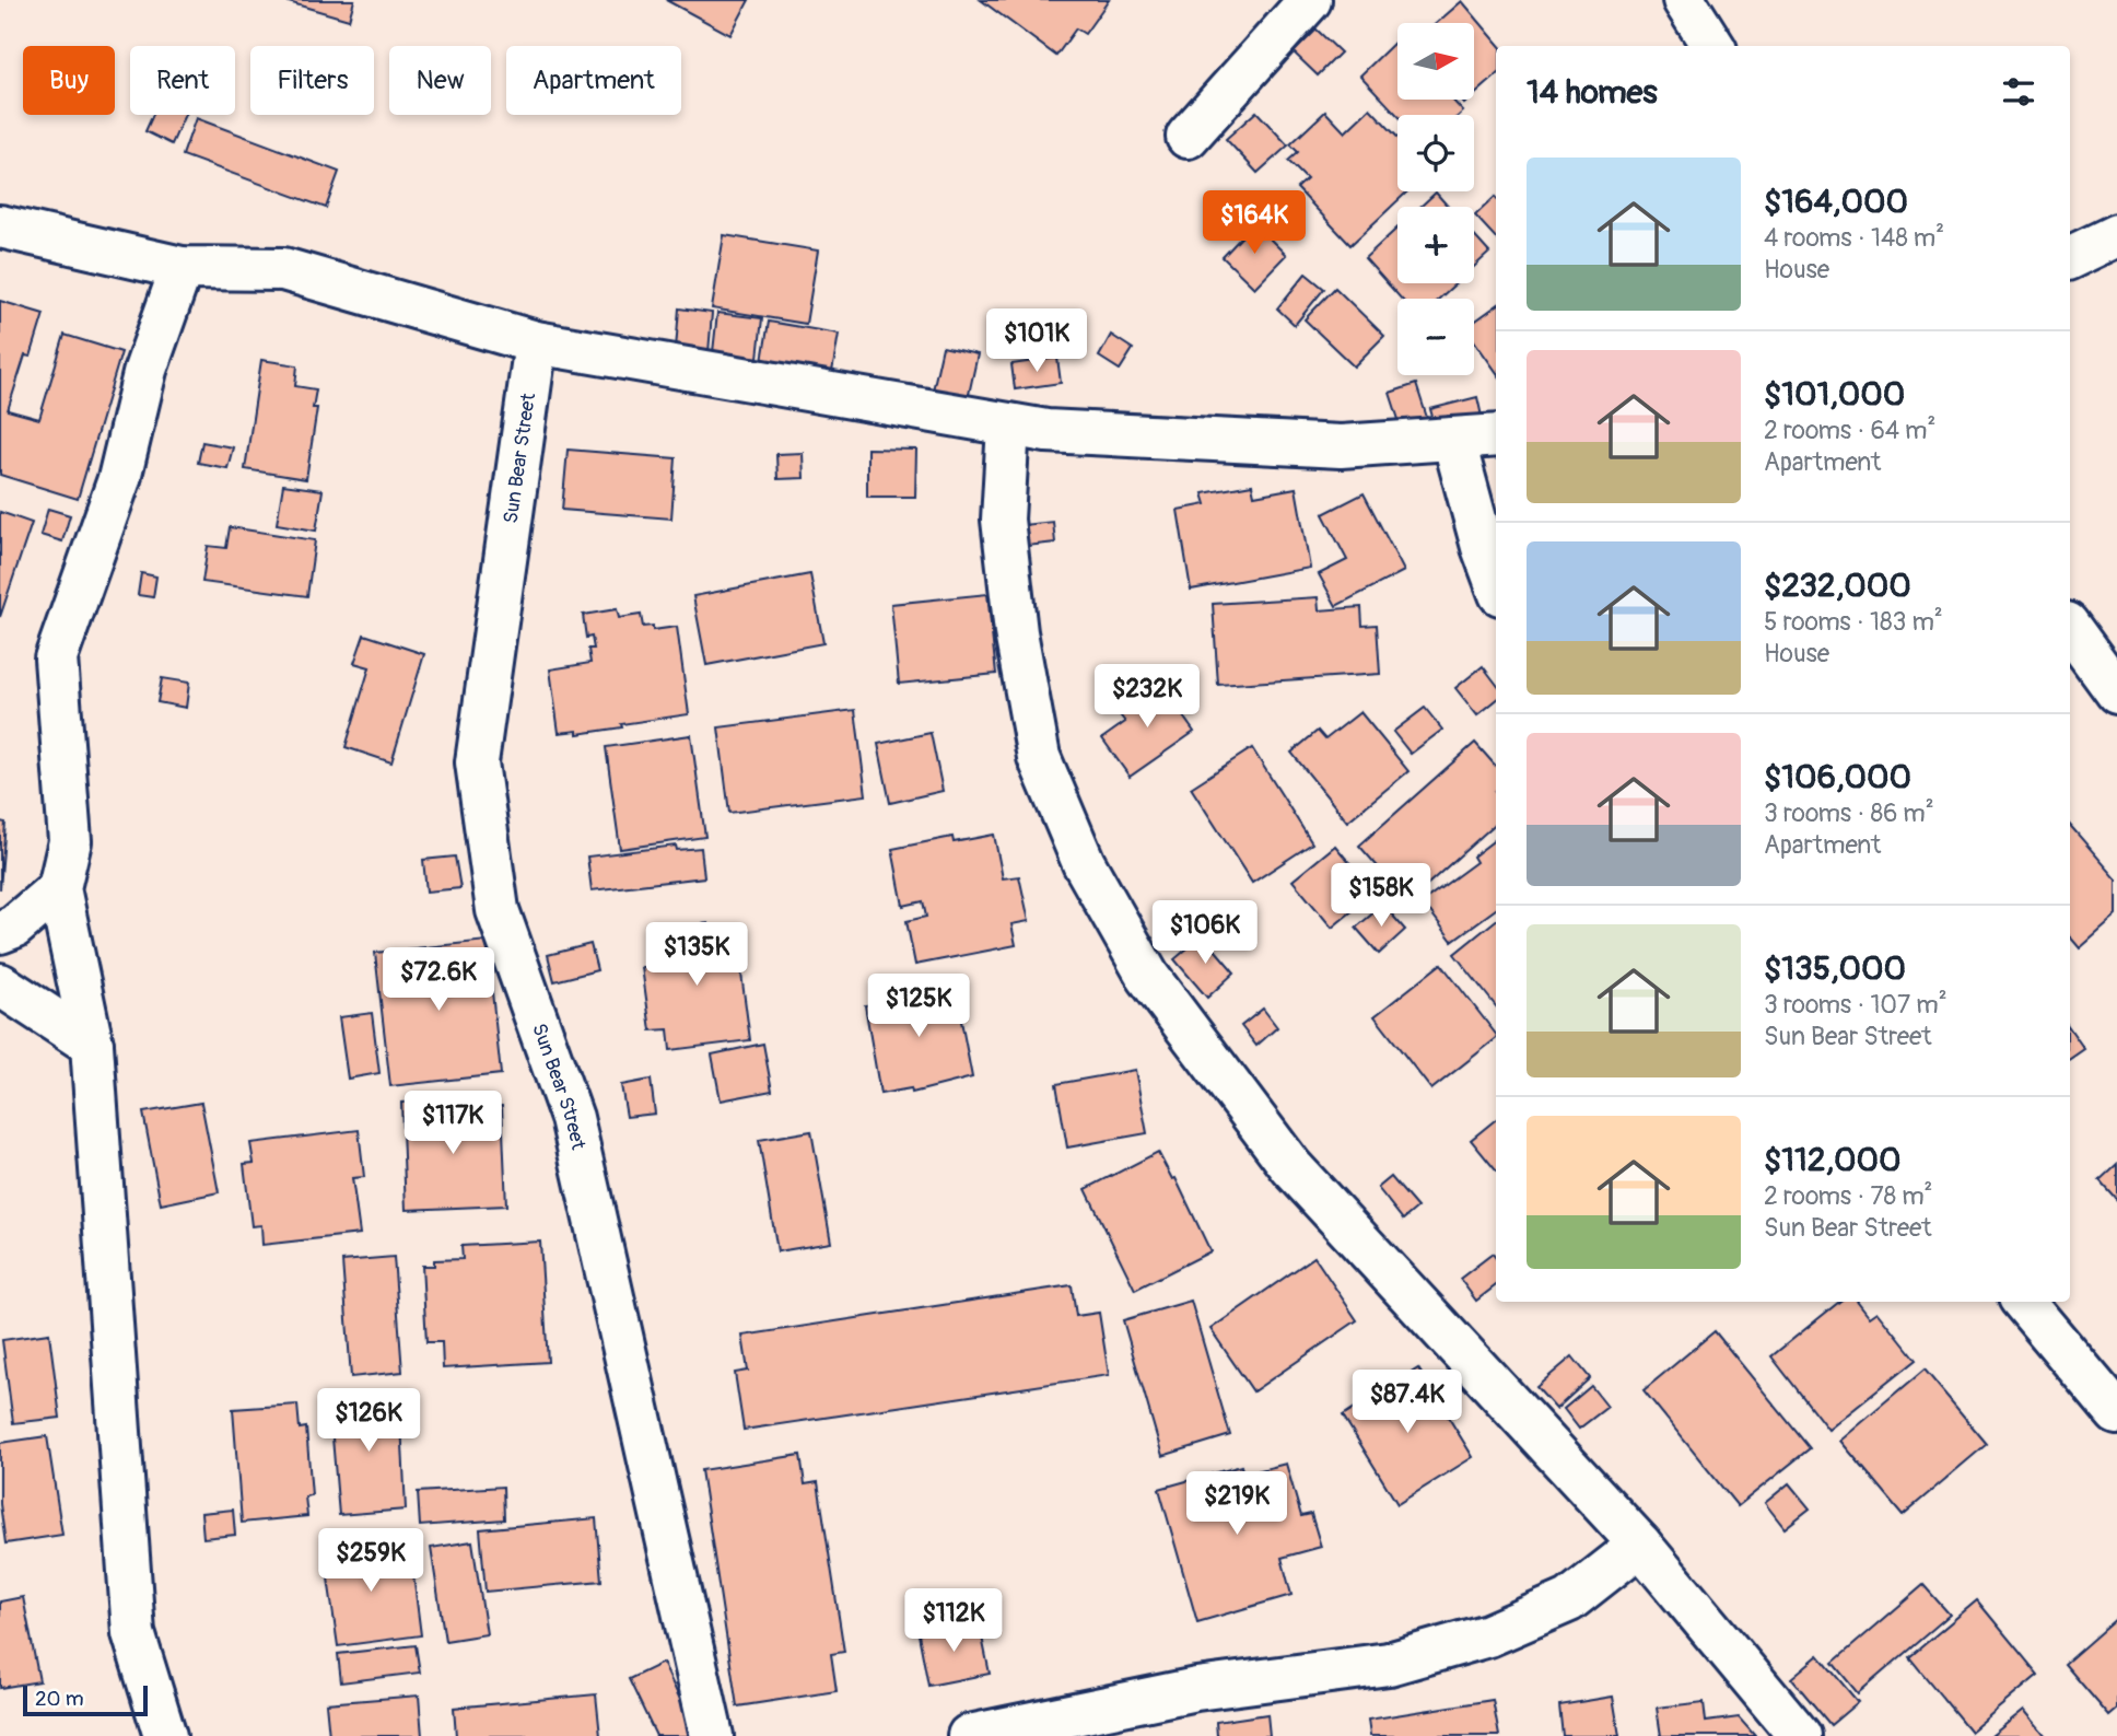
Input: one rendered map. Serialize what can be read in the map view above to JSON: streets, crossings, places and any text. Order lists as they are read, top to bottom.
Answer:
{
  "streets": {
    "street": ["Sun Bear Street"]
  },
  "scale_bar": "20 m",
  "north": "right",
  "page": {
    "map_buttons": ["+", "−"],
    "chip": [
      "Buy",
      "Rent",
      "Filters",
      "New",
      "Apartment"
    ],
    "heading": "14 homes",
    "list": [
      {
        "name": "$164,000",
        "note": "4 rooms · 148 m² · House"
      },
      {
        "name": "$101,000",
        "note": "2 rooms · 64 m² · Apartment"
      },
      {
        "name": "$232,000",
        "note": "5 rooms · 183 m² · House"
      },
      {
        "name": "$106,000",
        "note": "3 rooms · 86 m² · Apartment"
      },
      {
        "name": "$135,000",
        "note": "3 rooms · 107 m² · Sun Bear Street"
      },
      {
        "name": "$112,000",
        "note": "2 rooms · 78 m² · Sun Bear Street"
      }
    ],
    "price": [
      "$164K",
      "$101K",
      "$232K",
      "$158K",
      "$106K",
      "$135K",
      "$72.6K",
      "$125K",
      "$117K",
      "$87.4K",
      "$126K",
      "$219K",
      "$259K",
      "$112K"
    ],
    "scale": "20 m"
  }
}
